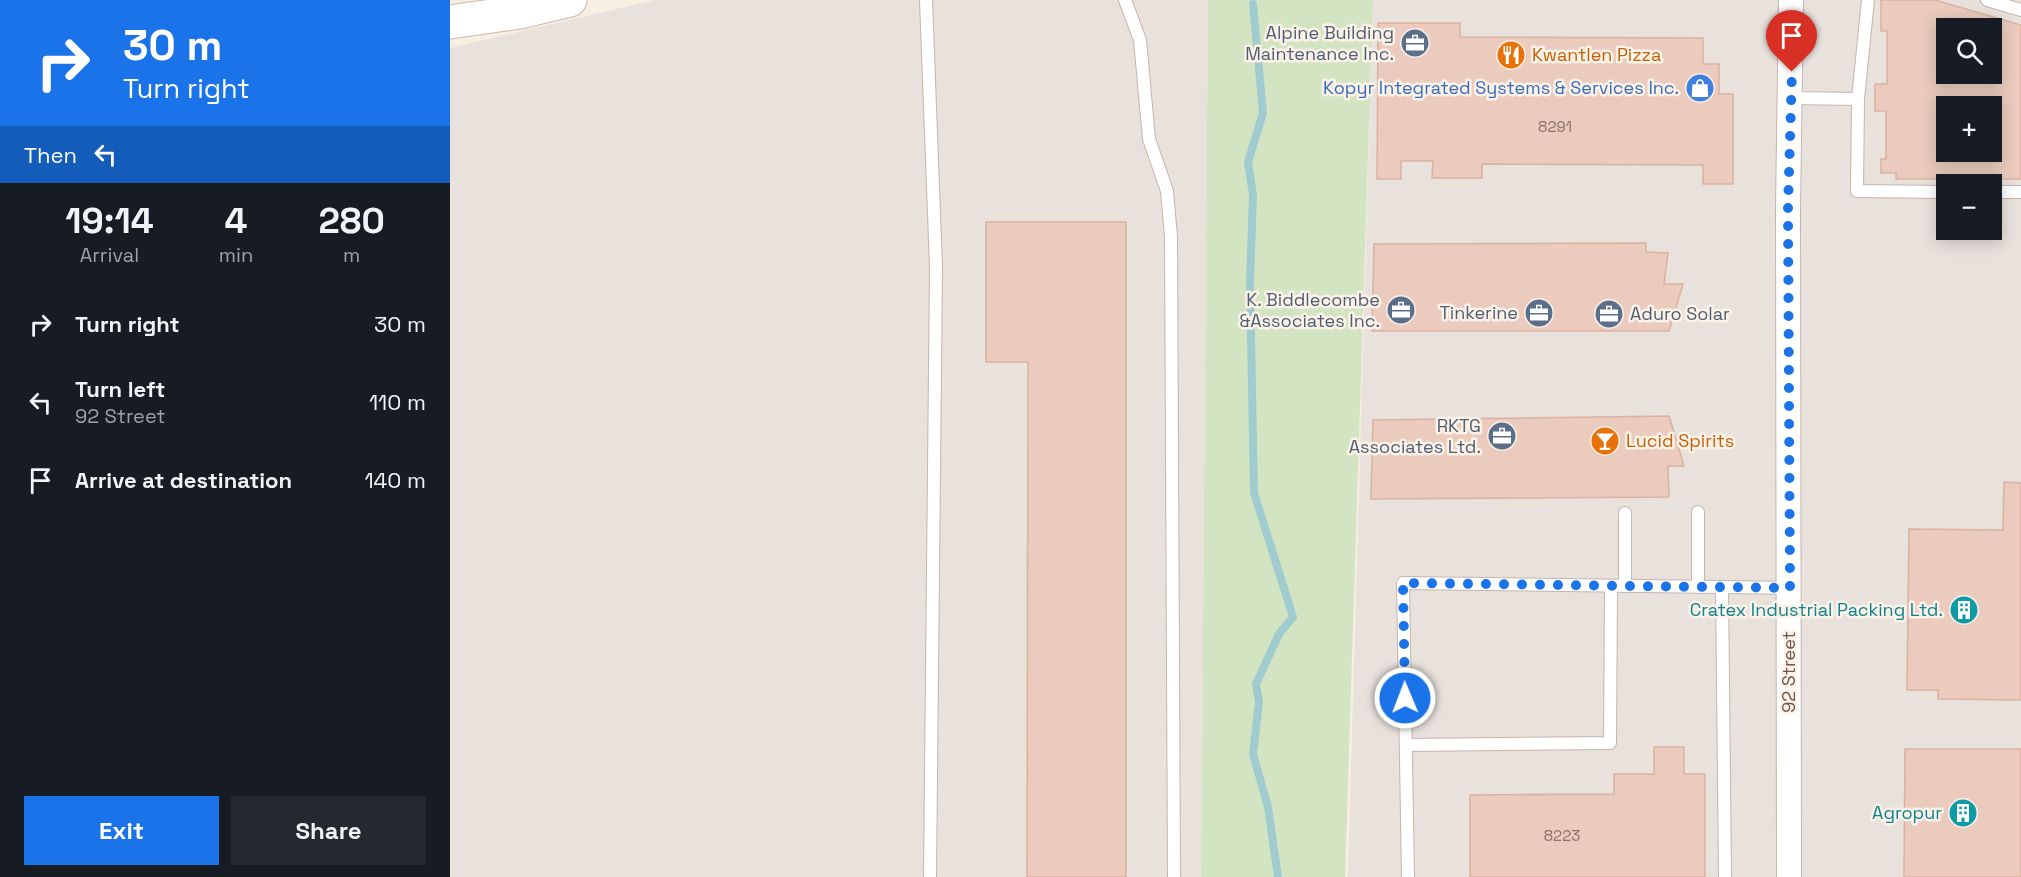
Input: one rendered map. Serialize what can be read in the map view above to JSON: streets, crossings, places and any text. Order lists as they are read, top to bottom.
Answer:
{
  "streets": {
    "street": ["92 Street"]
  },
  "places": {
    "office": [
      "Alpine Building Maintenance Inc.",
      "K. Biddlecombe &Associates Inc.",
      "Tinkerine",
      "Aduro Solar",
      "RKTG Associates Ltd."
    ],
    "restaurant": ["Kwantlen Pizza"],
    "shop": ["Kopyr Integrated Systems & Services Inc."],
    "bar": ["Lucid Spirits"],
    "building": ["Cratex Industrial Packing Ltd.", "Agropur"]
  },
  "house_numbers": ["8291", "8223"],
  "page": {
    "turn": ["30 m", "Turn right"],
    "map_buttons": ["+", "−"],
    "then": "Then",
    "eta": [
      "19:14",
      "Arrival",
      "4",
      "min",
      "280",
      "m"
    ],
    "list": [
      {
        "name": "Turn right",
        "value": "30 m"
      },
      {
        "name": "Turn left",
        "note": "92 Street",
        "value": "110 m"
      },
      {
        "name": "Arrive at destination",
        "value": "140 m"
      }
    ],
    "buttons": ["Exit", "Share"]
  }
}
